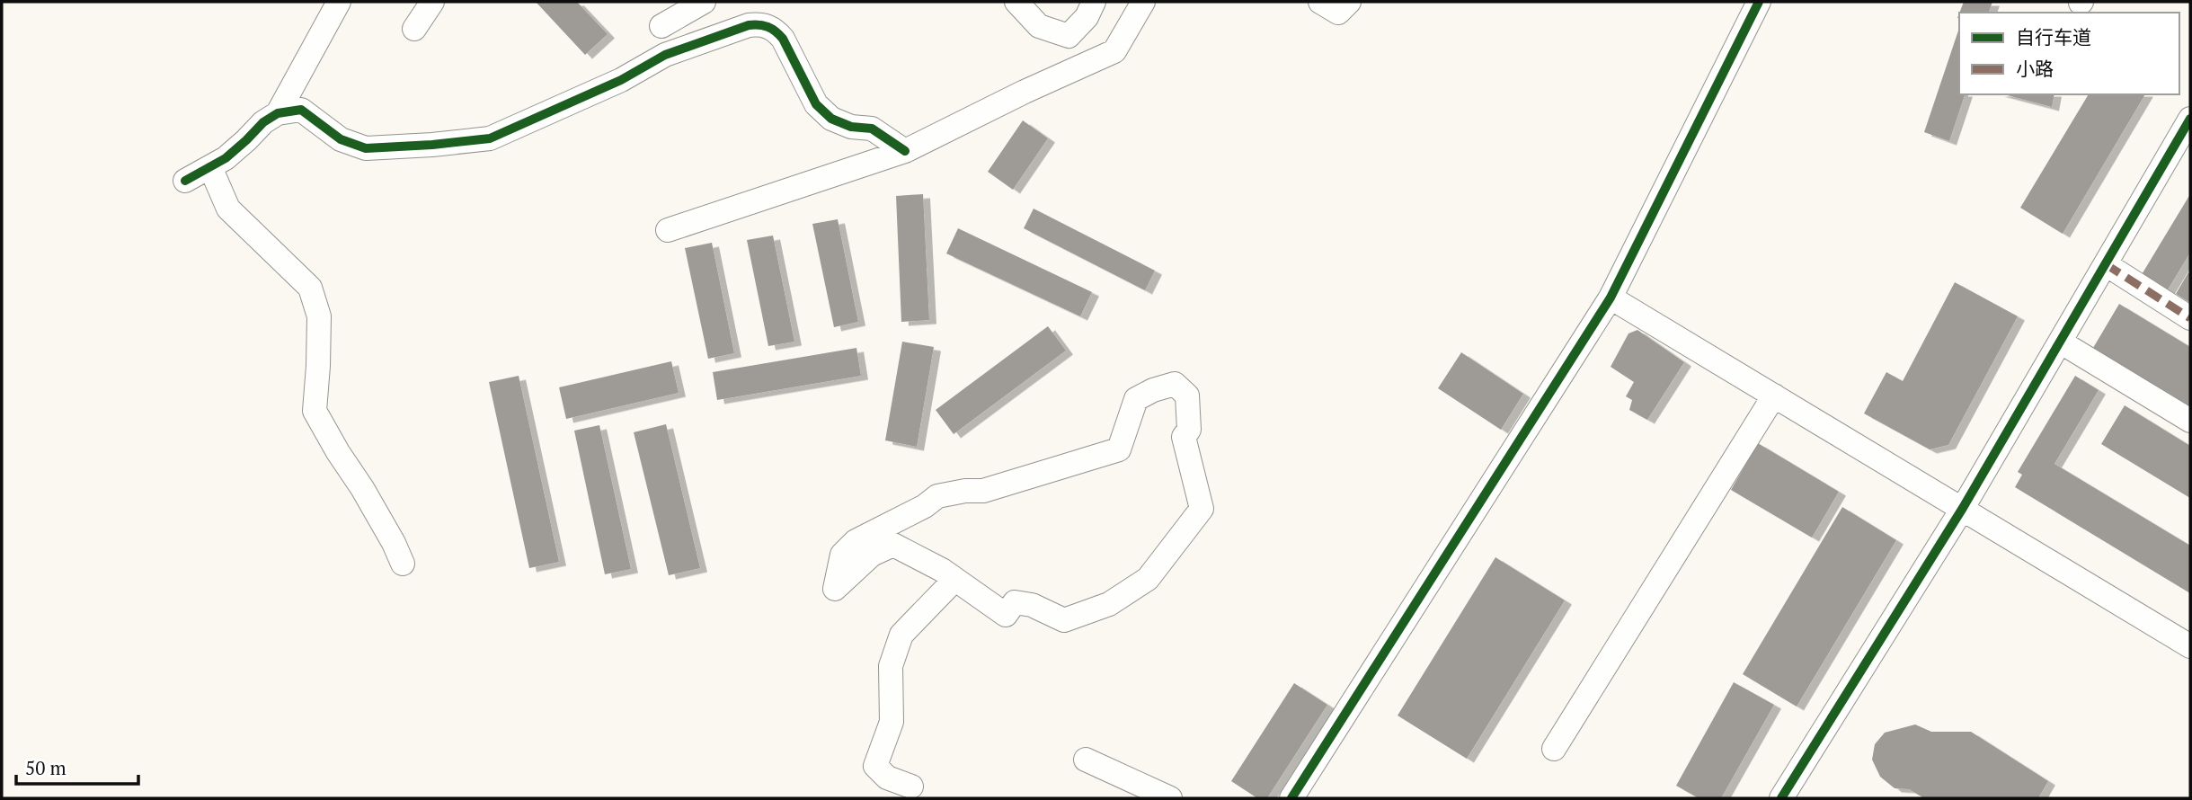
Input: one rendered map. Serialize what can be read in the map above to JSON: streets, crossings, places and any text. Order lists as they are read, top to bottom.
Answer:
{
  "legend": ["自行车道", "小路"],
  "scale_bar": "50 m"
}
